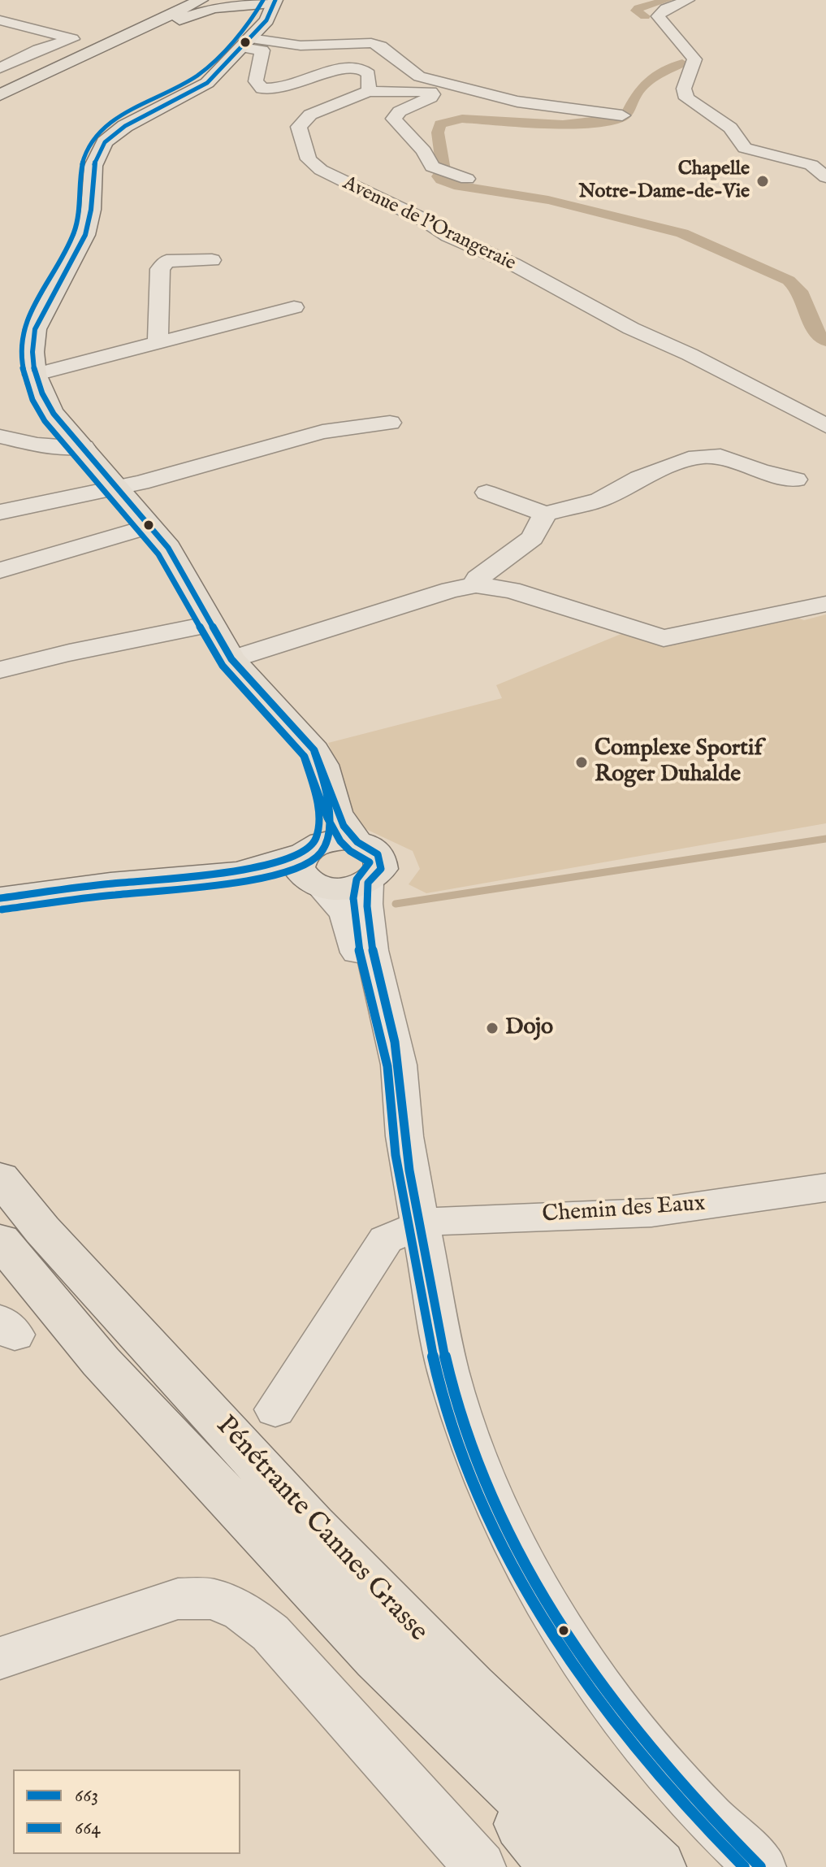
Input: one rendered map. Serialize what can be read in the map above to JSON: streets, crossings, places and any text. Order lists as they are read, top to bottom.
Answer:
{
  "streets": {
    "main road": ["Pénétrante Cannes Grasse"],
    "street": ["Avenue de l'Orangeraie", "Chemin des Eaux"]
  },
  "places": ["Chapelle Notre-Dame-de-Vie", "Complexe Sportif Roger Duhalde", "Dojo"],
  "lines": ["transit line 663", "transit line 664"],
  "legend": ["663", "664"]
}
